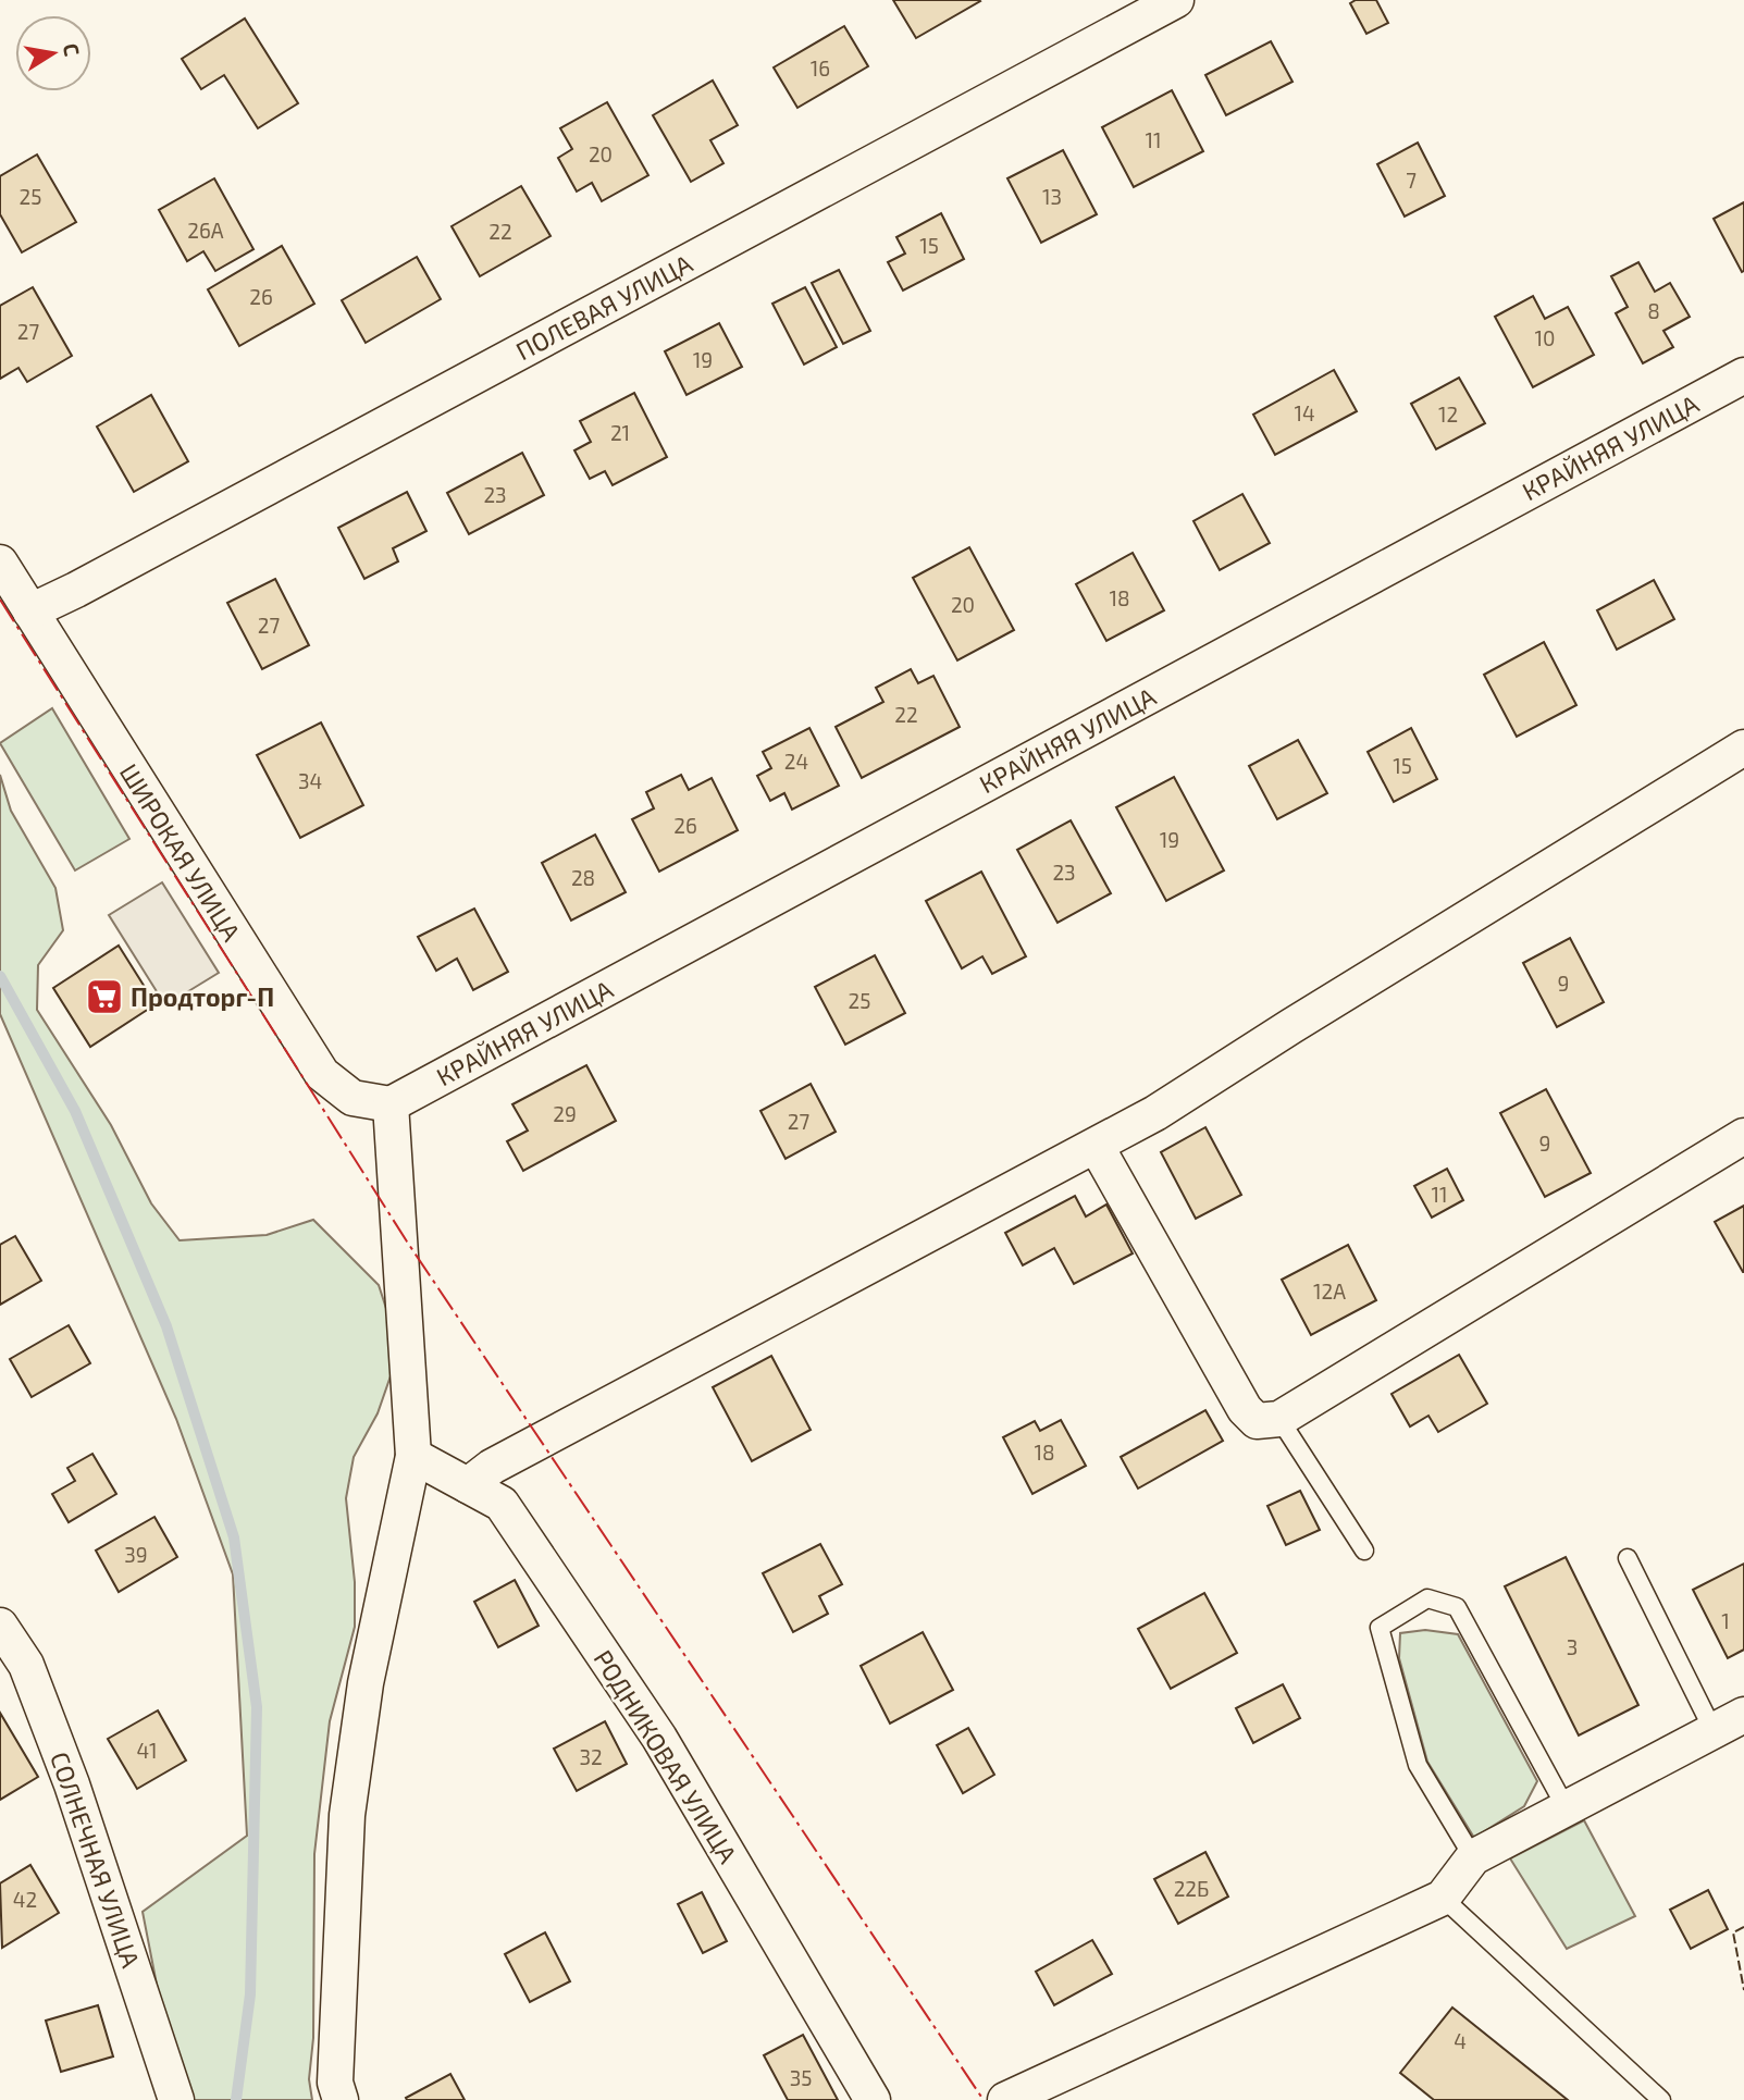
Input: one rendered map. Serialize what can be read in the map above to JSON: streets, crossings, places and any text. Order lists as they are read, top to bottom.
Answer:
{
  "streets": {
    "street": [
      "ПОЛЕВАЯ УЛИЦА",
      "КРАЙНЯЯ УЛИЦА",
      "ШИРОКАЯ УЛИЦА",
      "РОДНИКОВАЯ УЛИЦА",
      "СОЛНЕЧНАЯ УЛИЦА"
    ]
  },
  "crossings": [
    ["ПОЛЕВАЯ УЛИЦА", "ШИРОКАЯ УЛИЦА"],
    ["КРАЙНЯЯ УЛИЦА", "ШИРОКАЯ УЛИЦА"]
  ],
  "places": {
    "supermarket": ["Продторг-П"]
  },
  "house_numbers": [
    "16",
    "11",
    "20",
    "7",
    "25",
    "13",
    "26А",
    "22",
    "15",
    "26",
    "8",
    "27",
    "10",
    "19",
    "14",
    "12",
    "21",
    "23",
    "18",
    "20",
    "27",
    "22",
    "24",
    "15",
    "34",
    "26",
    "19",
    "23",
    "28",
    "9",
    "25",
    "29",
    "27",
    "9",
    "11",
    "12А",
    "18",
    "39",
    "1",
    "3",
    "41",
    "32",
    "22Б",
    "42",
    "4",
    "35"
  ],
  "north": "right"
}
